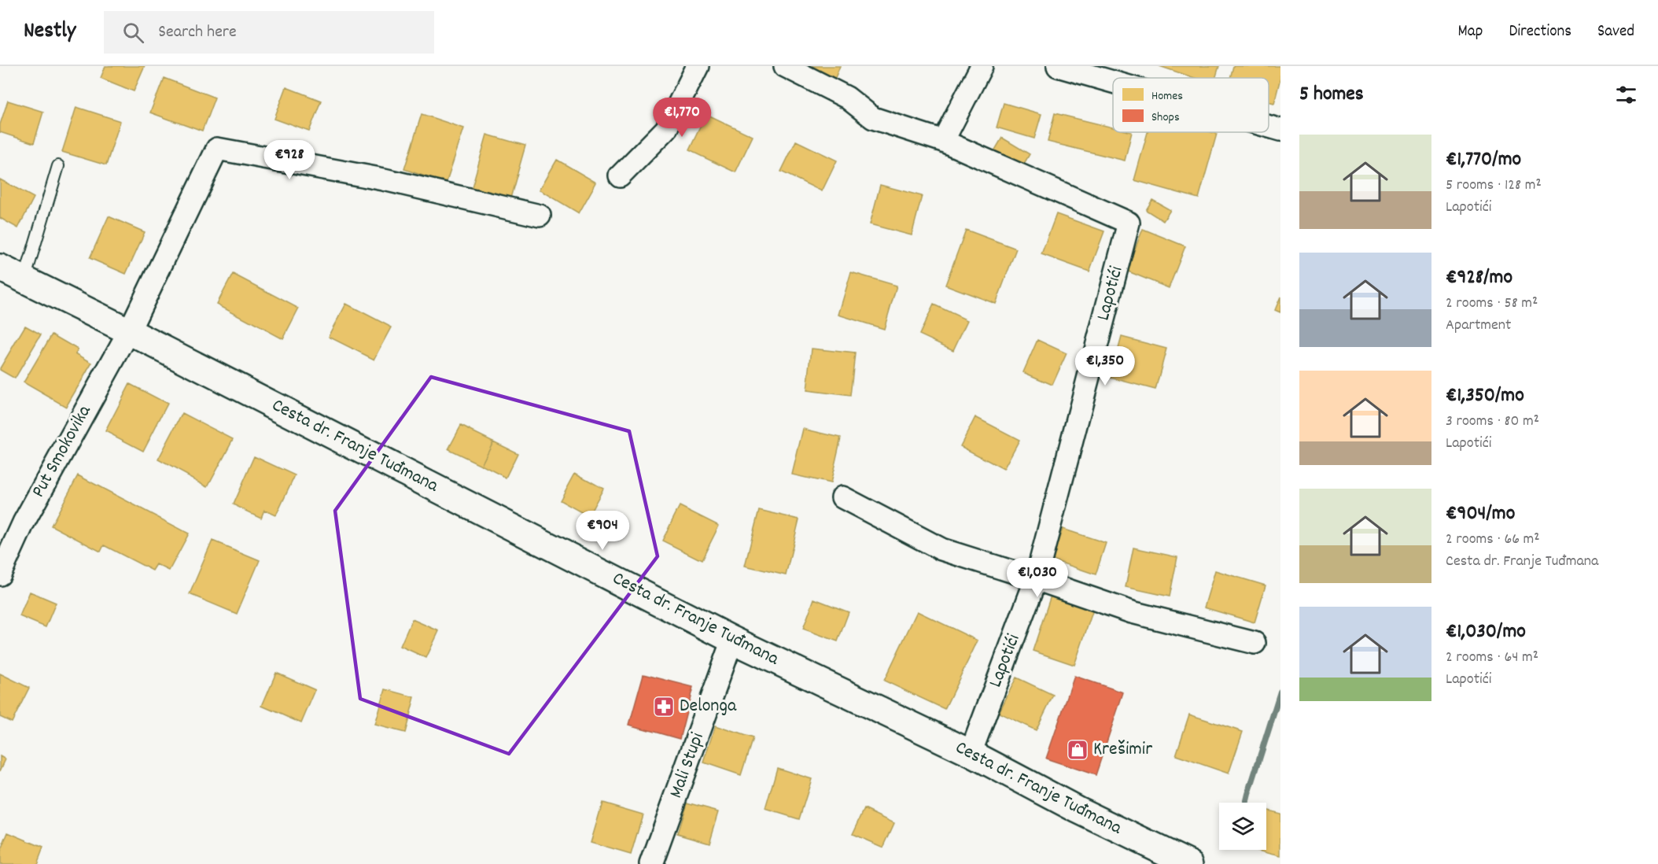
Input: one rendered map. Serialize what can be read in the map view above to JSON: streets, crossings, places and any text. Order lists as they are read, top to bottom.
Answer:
{
  "streets": {
    "main road": ["Cesta dr. Franje Tuđmana"],
    "street": ["Lapotići", "Put Smokovika", "Mali Stupi"]
  },
  "crossings": [
    ["Lapotići", "Cesta dr. Franje Tuđmana"],
    ["Cesta dr. Franje Tuđmana", "Put Smokovika"],
    ["Cesta dr. Franje Tuđmana", "Mali Stupi"]
  ],
  "places": {
    "pharmacy": ["Delonga"],
    "shop": ["Krešimir"]
  },
  "legend": ["Homes", "Shops"],
  "page": {
    "header": "Nestly",
    "search": "Search here",
    "nav": ["Map", "Directions", "Saved"],
    "heading": "5 homes",
    "price": [
      "€1,770",
      "€928",
      "€1,350",
      "€904",
      "€1,030"
    ],
    "list": [
      {
        "name": "€1,770/mo",
        "note": "5 rooms · 128 m² · Lapotići"
      },
      {
        "name": "€928/mo",
        "note": "2 rooms · 58 m² · Apartment"
      },
      {
        "name": "€1,350/mo",
        "note": "3 rooms · 80 m² · Lapotići"
      },
      {
        "name": "€904/mo",
        "note": "2 rooms · 66 m² · Cesta dr. Franje Tuđmana"
      },
      {
        "name": "€1,030/mo",
        "note": "2 rooms · 64 m² · Lapotići"
      }
    ]
  }
}
